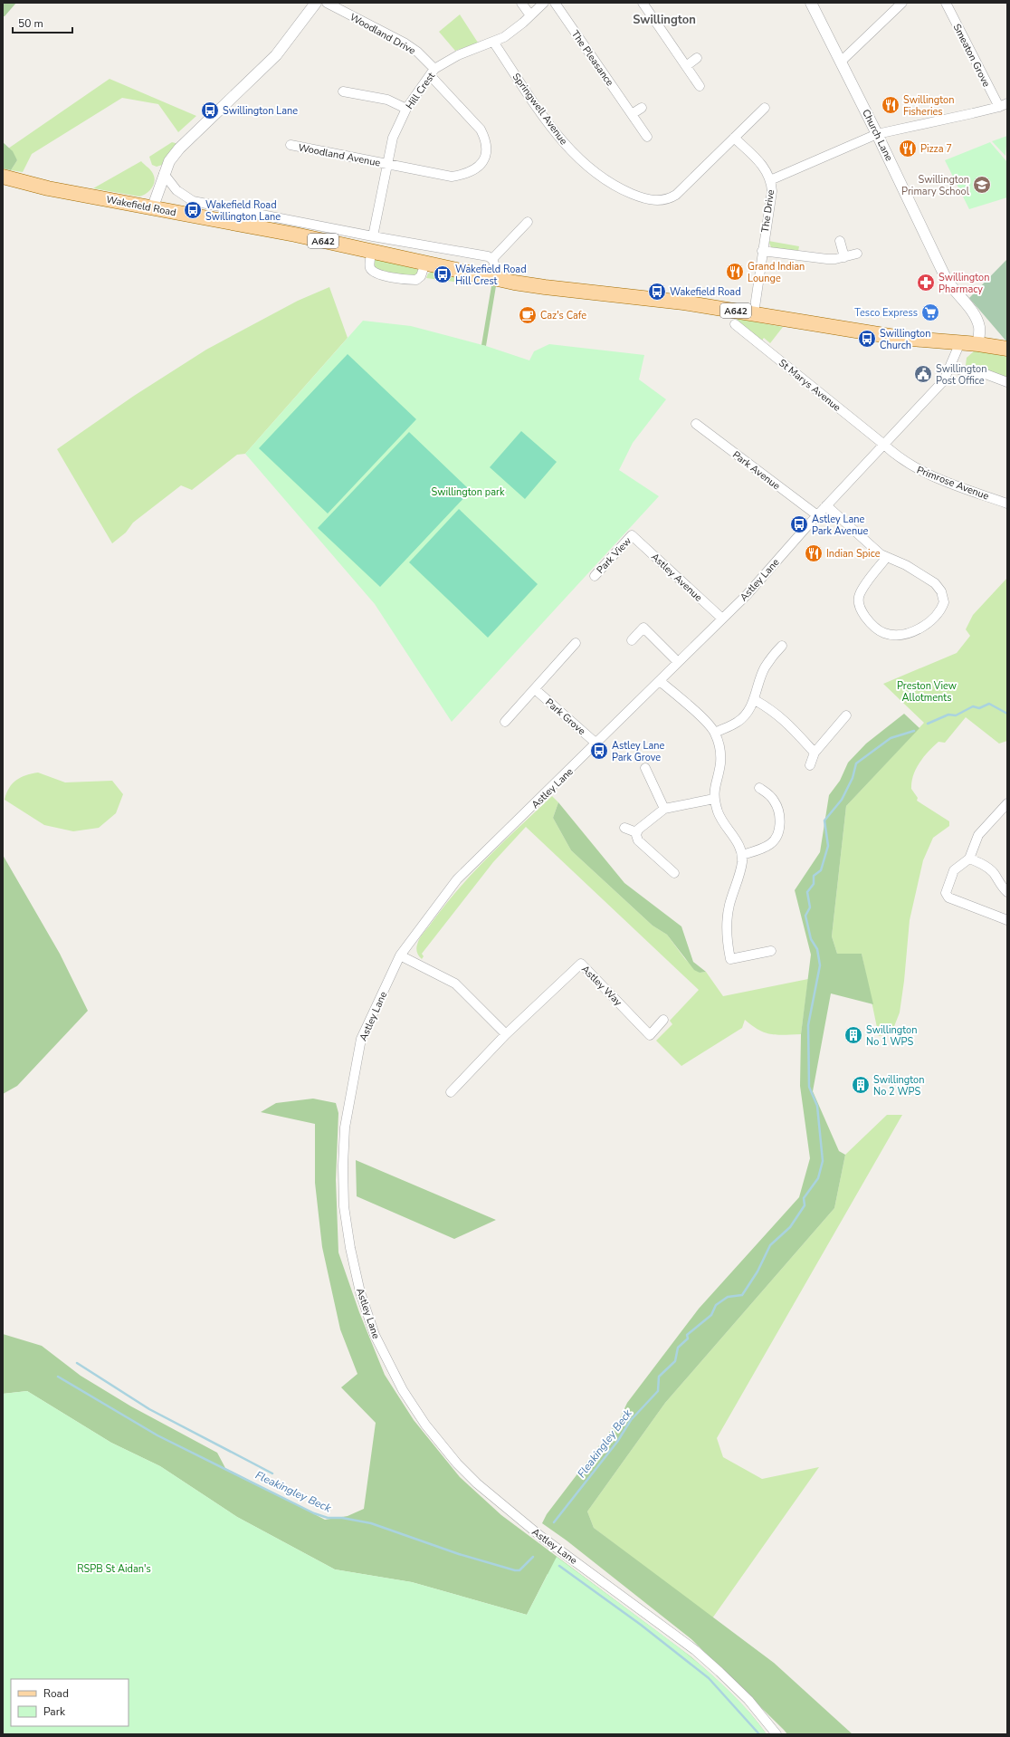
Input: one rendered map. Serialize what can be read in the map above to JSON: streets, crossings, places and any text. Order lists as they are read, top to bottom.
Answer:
{
  "streets": {
    "main road": ["Wakefield Road", "A642"],
    "street": [
      "Woodland Drive",
      "Smeaton Grove",
      "The Pleasance",
      "Hill Crest",
      "Springwell Avenue",
      "Church Lane",
      "Woodland Avenue",
      "The Drive",
      "St Marys Avenue",
      "Park Avenue",
      "Primrose Avenue",
      "Park View",
      "Astley Avenue",
      "Astley Lane",
      "Park Grove",
      "Astley Way"
    ]
  },
  "crossings": [
    ["Woodland Drive", "Hill Crest"],
    ["Woodland Drive", "Woodland Avenue"],
    ["Smeaton Grove", "The Drive"],
    ["Hill Crest", "Springwell Avenue"],
    ["Hill Crest", "Woodland Avenue"],
    ["Hill Crest", "Wakefield Road"],
    ["Church Lane", "Wakefield Road"],
    ["Church Lane", "The Drive"],
    ["Wakefield Road", "The Drive"],
    ["Wakefield Road", "Astley Lane"],
    ["St Marys Avenue", "Primrose Avenue"],
    ["St Marys Avenue", "Astley Lane"],
    ["Park Avenue", "Astley Lane"],
    ["Primrose Avenue", "Astley Lane"],
    ["Park View", "Astley Avenue"],
    ["Astley Avenue", "Astley Lane"],
    ["Astley Lane", "Park Grove"]
  ],
  "districts": ["Swillington"],
  "water": ["Fleakingley Beck"],
  "parks": ["Swillington park", "Preston View Allotments", "RSPB St Aidan's"],
  "places": {
    "restaurant": [
      "Swillington Fisheries",
      "Pizza 7",
      "Grand Indian Lounge",
      "Indian Spice"
    ],
    "bus stop": [
      "Swillington Lane",
      "Wakefield Road Swillington Lane",
      "Wakefield Road Hill Crest",
      "Wakefield Road",
      "Swillington Church",
      "Astley Lane Park Avenue",
      "Astley Lane Park Grove"
    ],
    "school or university": ["Swillington Primary School"],
    "pharmacy": ["Swillington Pharmacy"],
    "supermarket": ["Tesco Express"],
    "cafe": ["Caz's Cafe"],
    "public building": ["Swillington Post Office"],
    "building": ["Swillington No 1 WPS", "Swillington No 2 WPS"]
  },
  "legend": ["Road", "Park"],
  "scale_bar": "50 m"
}
